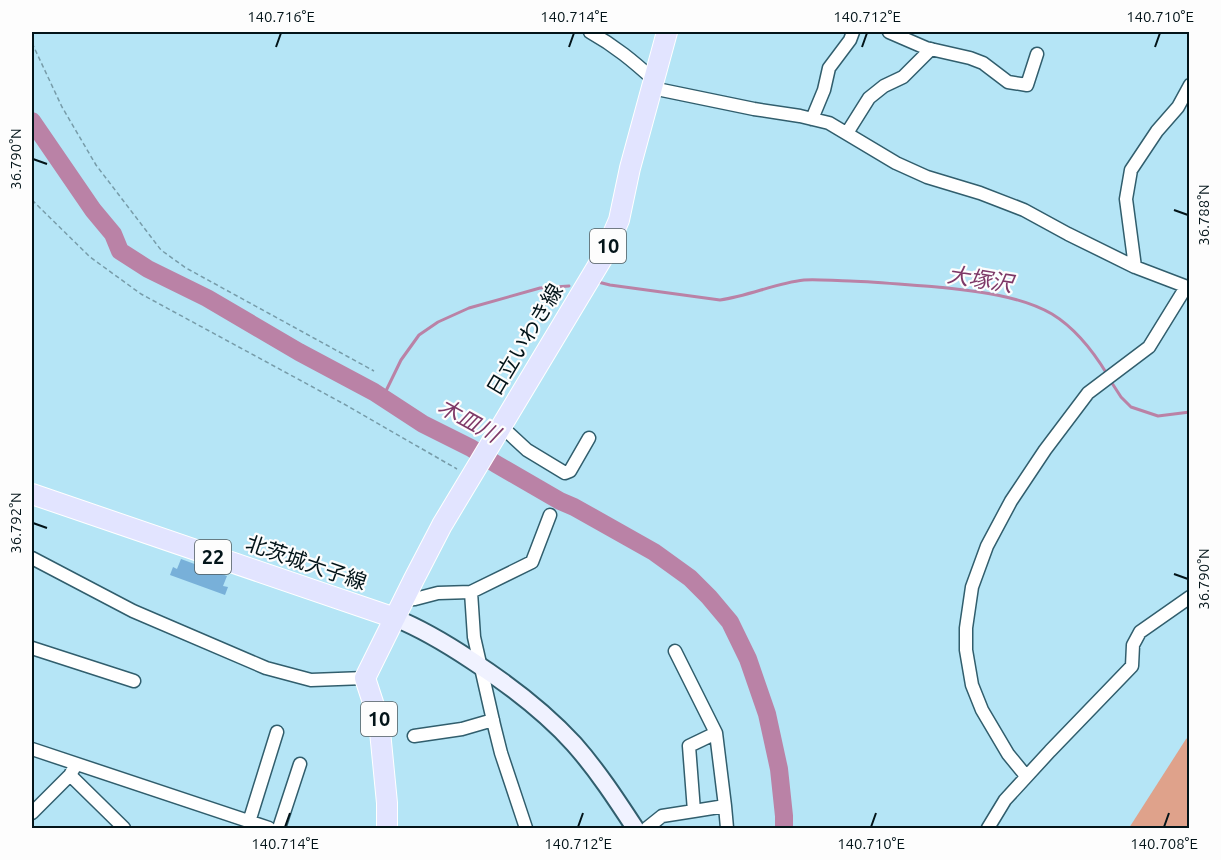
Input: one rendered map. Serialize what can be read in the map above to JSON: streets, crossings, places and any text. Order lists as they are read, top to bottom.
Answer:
{
  "streets": {
    "main road": [
      "10",
      "日立いわき線",
      "22",
      "北茨城大子線"
    ]
  },
  "crossings": [
    ["10", "日立いわき線"],
    ["日立いわき線", "北茨城大子線"]
  ],
  "water": ["大塚沢", "木皿川"],
  "coordinates": [
    "140.716°E",
    "140.714°E",
    "140.712°E",
    "140.710°E",
    "36.790°N",
    "36.788°N",
    "36.792°N",
    "140.708°E"
  ]
}
